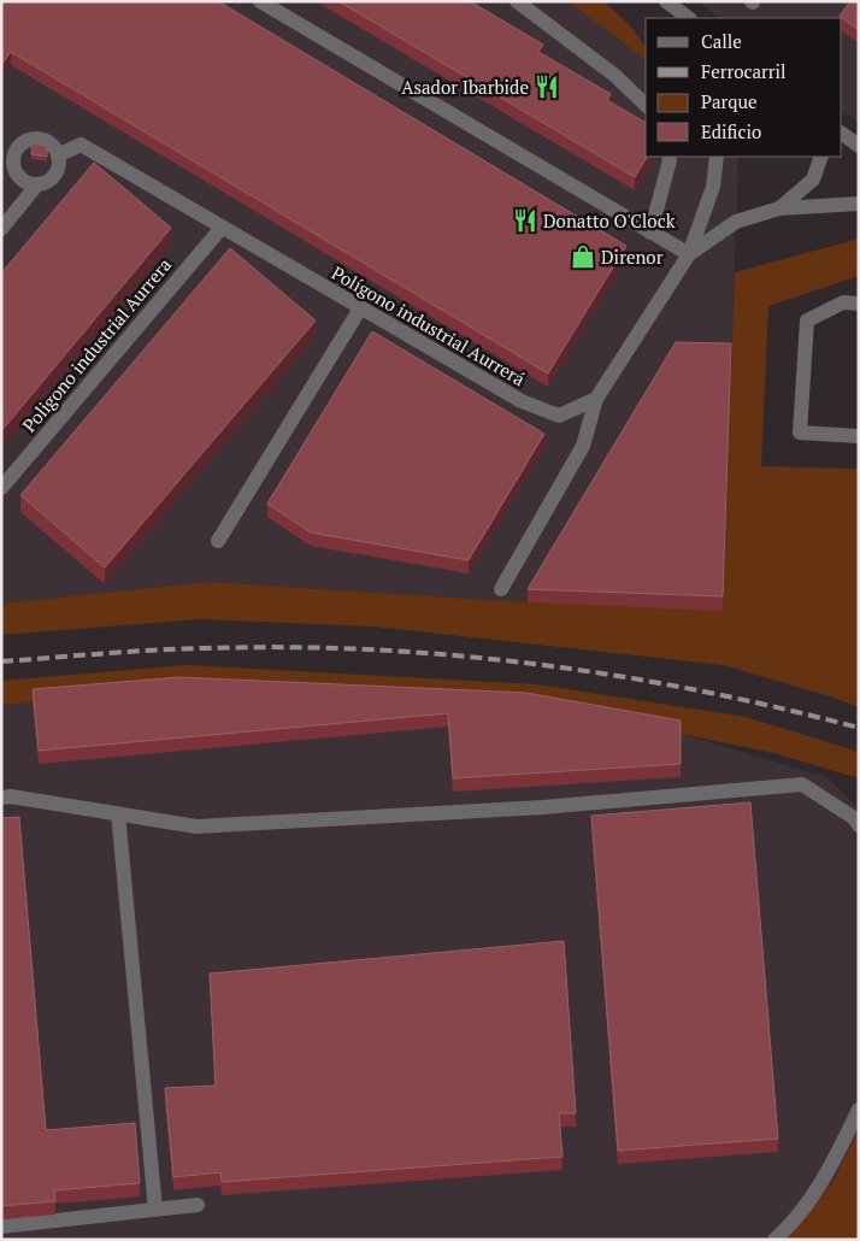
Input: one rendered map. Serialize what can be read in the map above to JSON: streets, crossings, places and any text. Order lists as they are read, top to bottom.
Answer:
{
  "streets": {
    "street": ["Polígono industrial Aurrerá", "Poligono industrial Aurrera"]
  },
  "crossings": [
    ["Polígono industrial Aurrerá", "Poligono industrial Aurrera"]
  ],
  "places": {
    "restaurant": ["Asador Ibarbide", "Donatto O'Clock"],
    "shop": ["Direnor"]
  },
  "legend": [
    "Calle",
    "Ferrocarril",
    "Parque",
    "Edificio"
  ]
}
